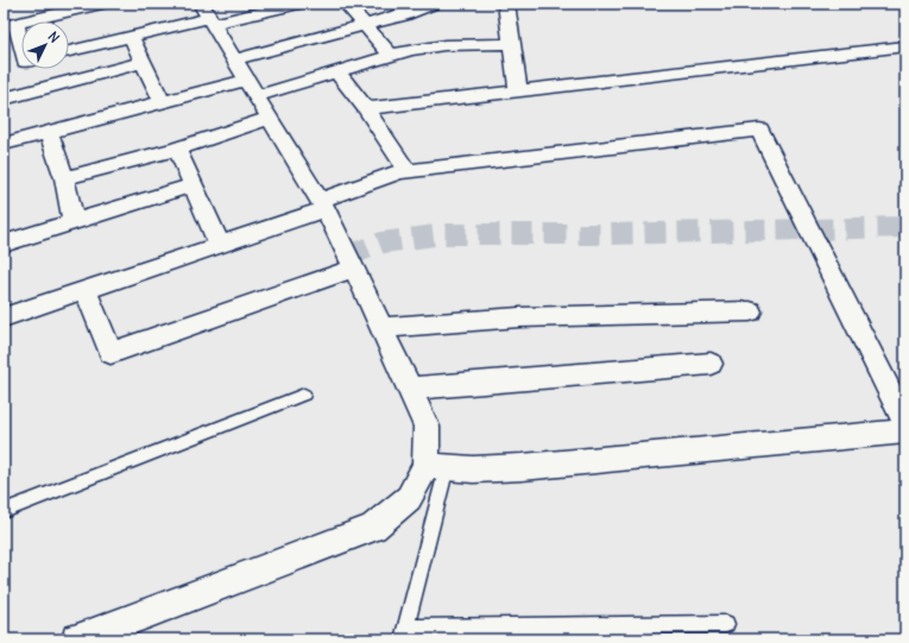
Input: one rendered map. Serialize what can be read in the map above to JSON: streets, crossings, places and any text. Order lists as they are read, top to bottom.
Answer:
{
  "north": "top right"
}
